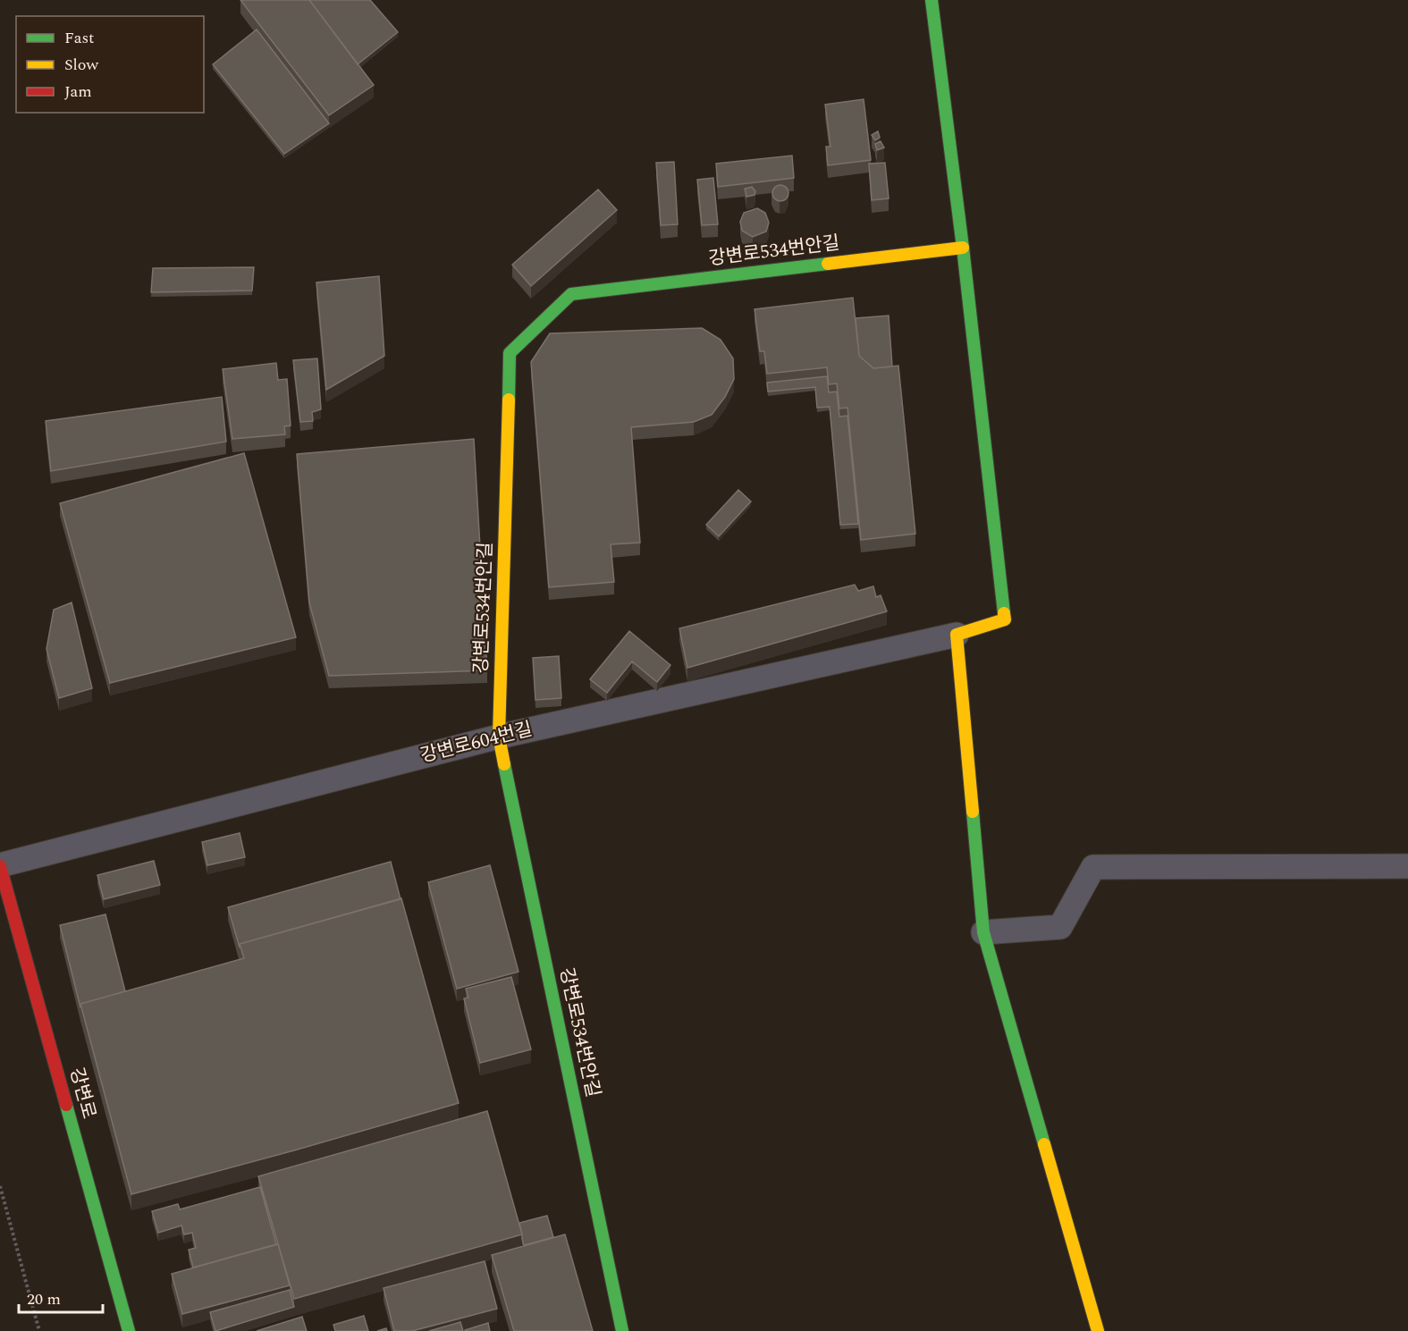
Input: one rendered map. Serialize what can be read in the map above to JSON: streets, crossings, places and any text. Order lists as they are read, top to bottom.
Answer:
{
  "streets": {
    "street": ["강변로534번안길", "강변로604번길", "강변로"]
  },
  "crossings": [
    ["강변로534번안길", "강변로604번길"],
    ["강변로604번길", "강변로"]
  ],
  "legend": ["Fast", "Slow", "Jam"],
  "scale_bar": "20 m"
}
